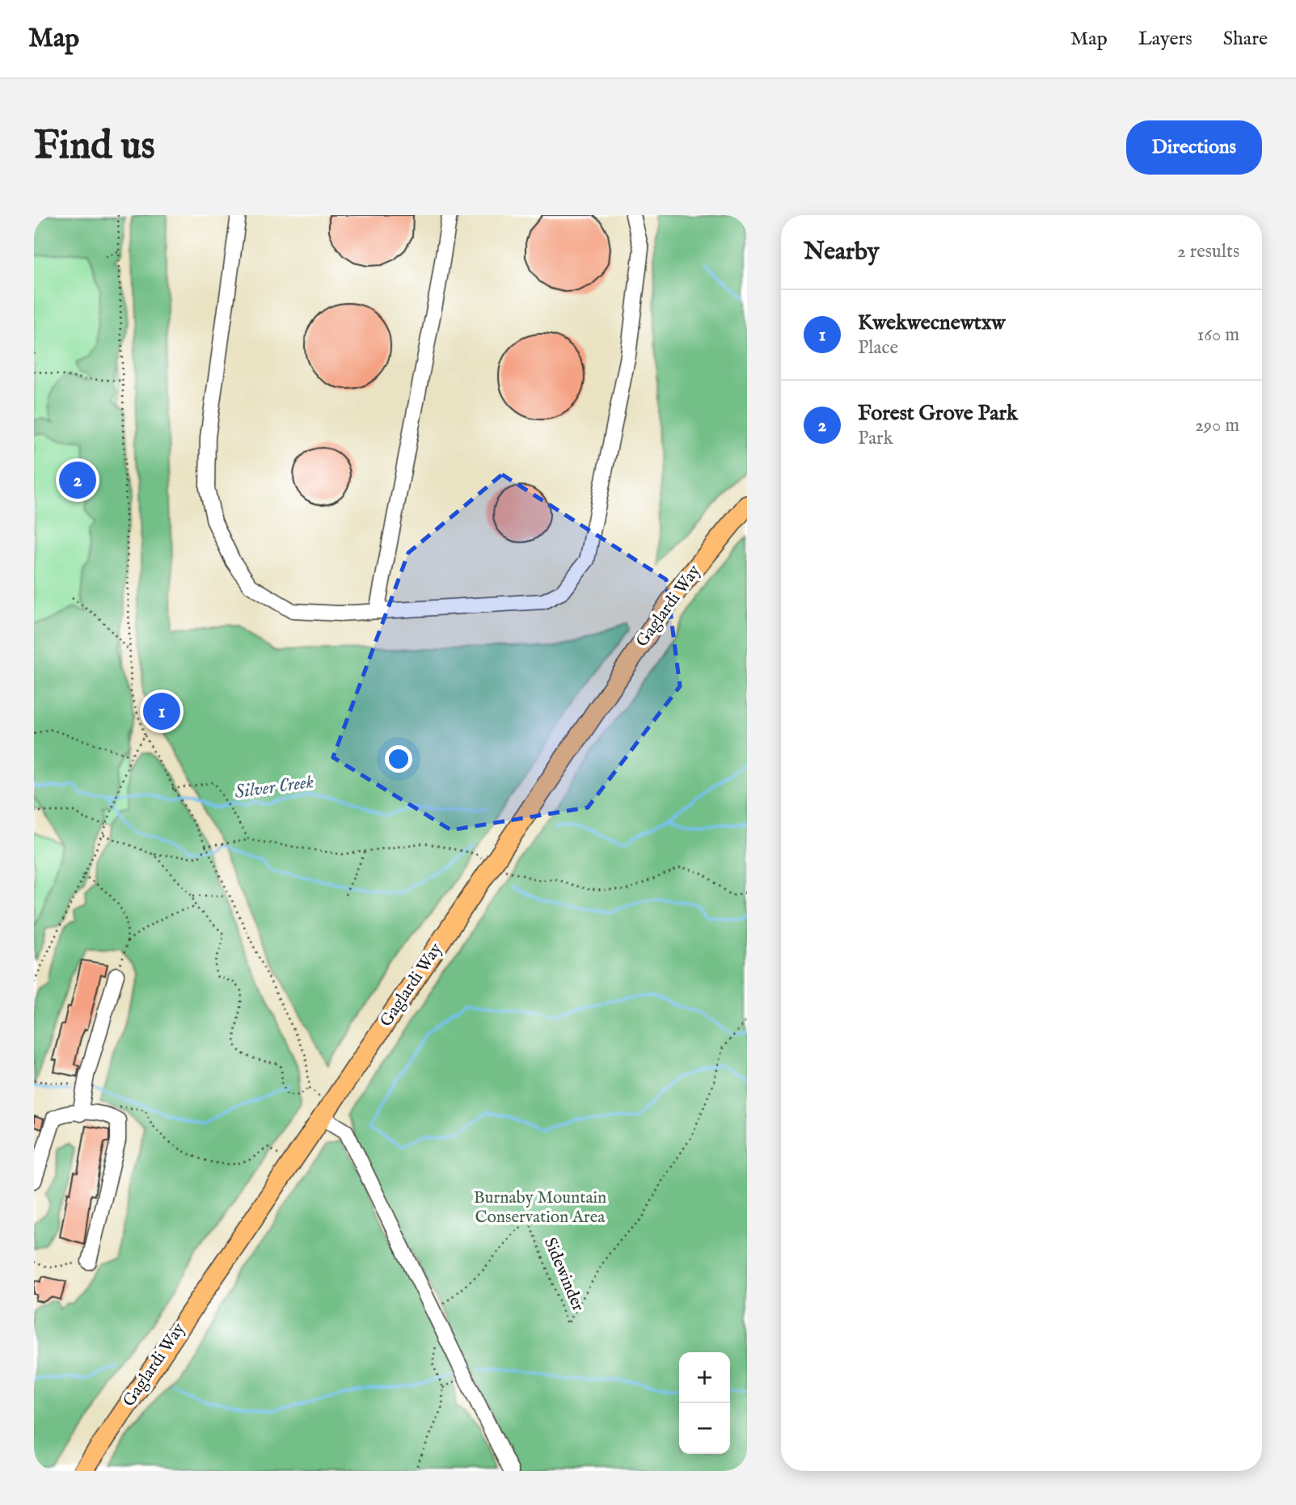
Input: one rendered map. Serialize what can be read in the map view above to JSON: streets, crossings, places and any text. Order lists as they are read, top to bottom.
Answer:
{
  "streets": {
    "main road": ["Gaglardi Way"],
    "path": ["Sidewinder"]
  },
  "water": ["Silver Creek"],
  "parks": ["Burnaby Mountain Conservation Area"],
  "page": {
    "header": "Map",
    "nav": ["Map", "Layers", "Share"],
    "buttons": "Directions",
    "title": "Find us",
    "heading": ["Nearby", "2 results"],
    "list": [
      {
        "mark": "1",
        "name": "Kwekwecnewtxw",
        "note": "Place",
        "value": "160 m"
      },
      {
        "mark": "2",
        "name": "Forest Grove Park",
        "note": "Park",
        "value": "290 m"
      }
    ],
    "pins": ["2", "1"],
    "map_buttons": ["+", "−"]
  }
}
